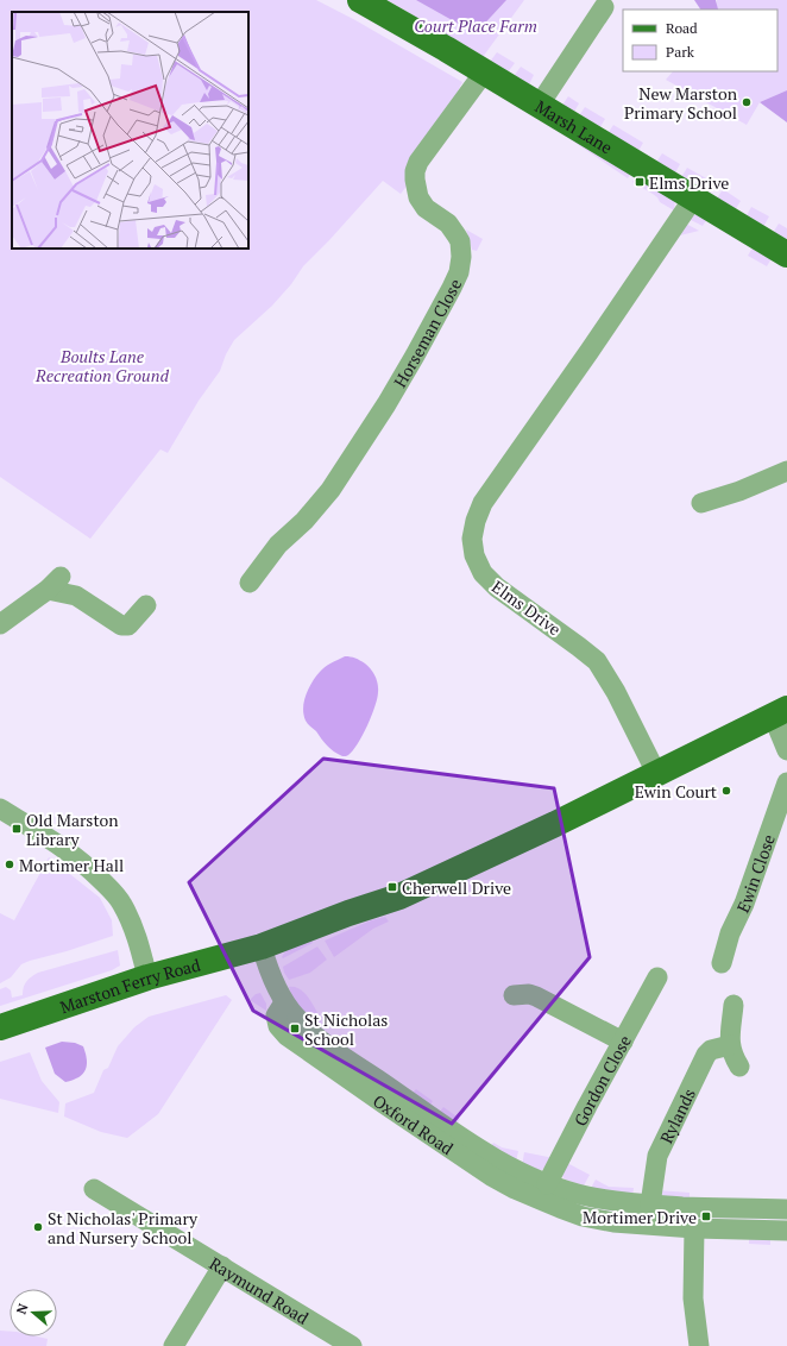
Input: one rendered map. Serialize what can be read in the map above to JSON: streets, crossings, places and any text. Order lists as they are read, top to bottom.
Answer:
{
  "streets": {
    "main road": ["Marsh Lane", "Marston Ferry Road"],
    "street": [
      "Horseman Close",
      "Elms Drive",
      "Ewin Close",
      "Gordon Close",
      "Rylands",
      "Oxford Road",
      "Raymund Road"
    ]
  },
  "crossings": [
    ["Marsh Lane", "Horseman Close"],
    ["Marsh Lane", "Elms Drive"],
    ["Marston Ferry Road", "Oxford Road"],
    ["Gordon Close", "Oxford Road"],
    ["Rylands", "Oxford Road"]
  ],
  "parks": ["Court Place Farm", "Boults Lane Recreation Ground"],
  "places": {
    "other": [
      "New Marston Primary School",
      "Ewin Court",
      "Mortimer Hall",
      "St Nicholas' Primary and Nursery School"
    ],
    "transit": [
      "Elms Drive",
      "Old Marston Library",
      "Cherwell Drive",
      "St Nicholas School",
      "Mortimer Drive"
    ]
  },
  "legend": ["Road", "Park"],
  "north": "left"
}
